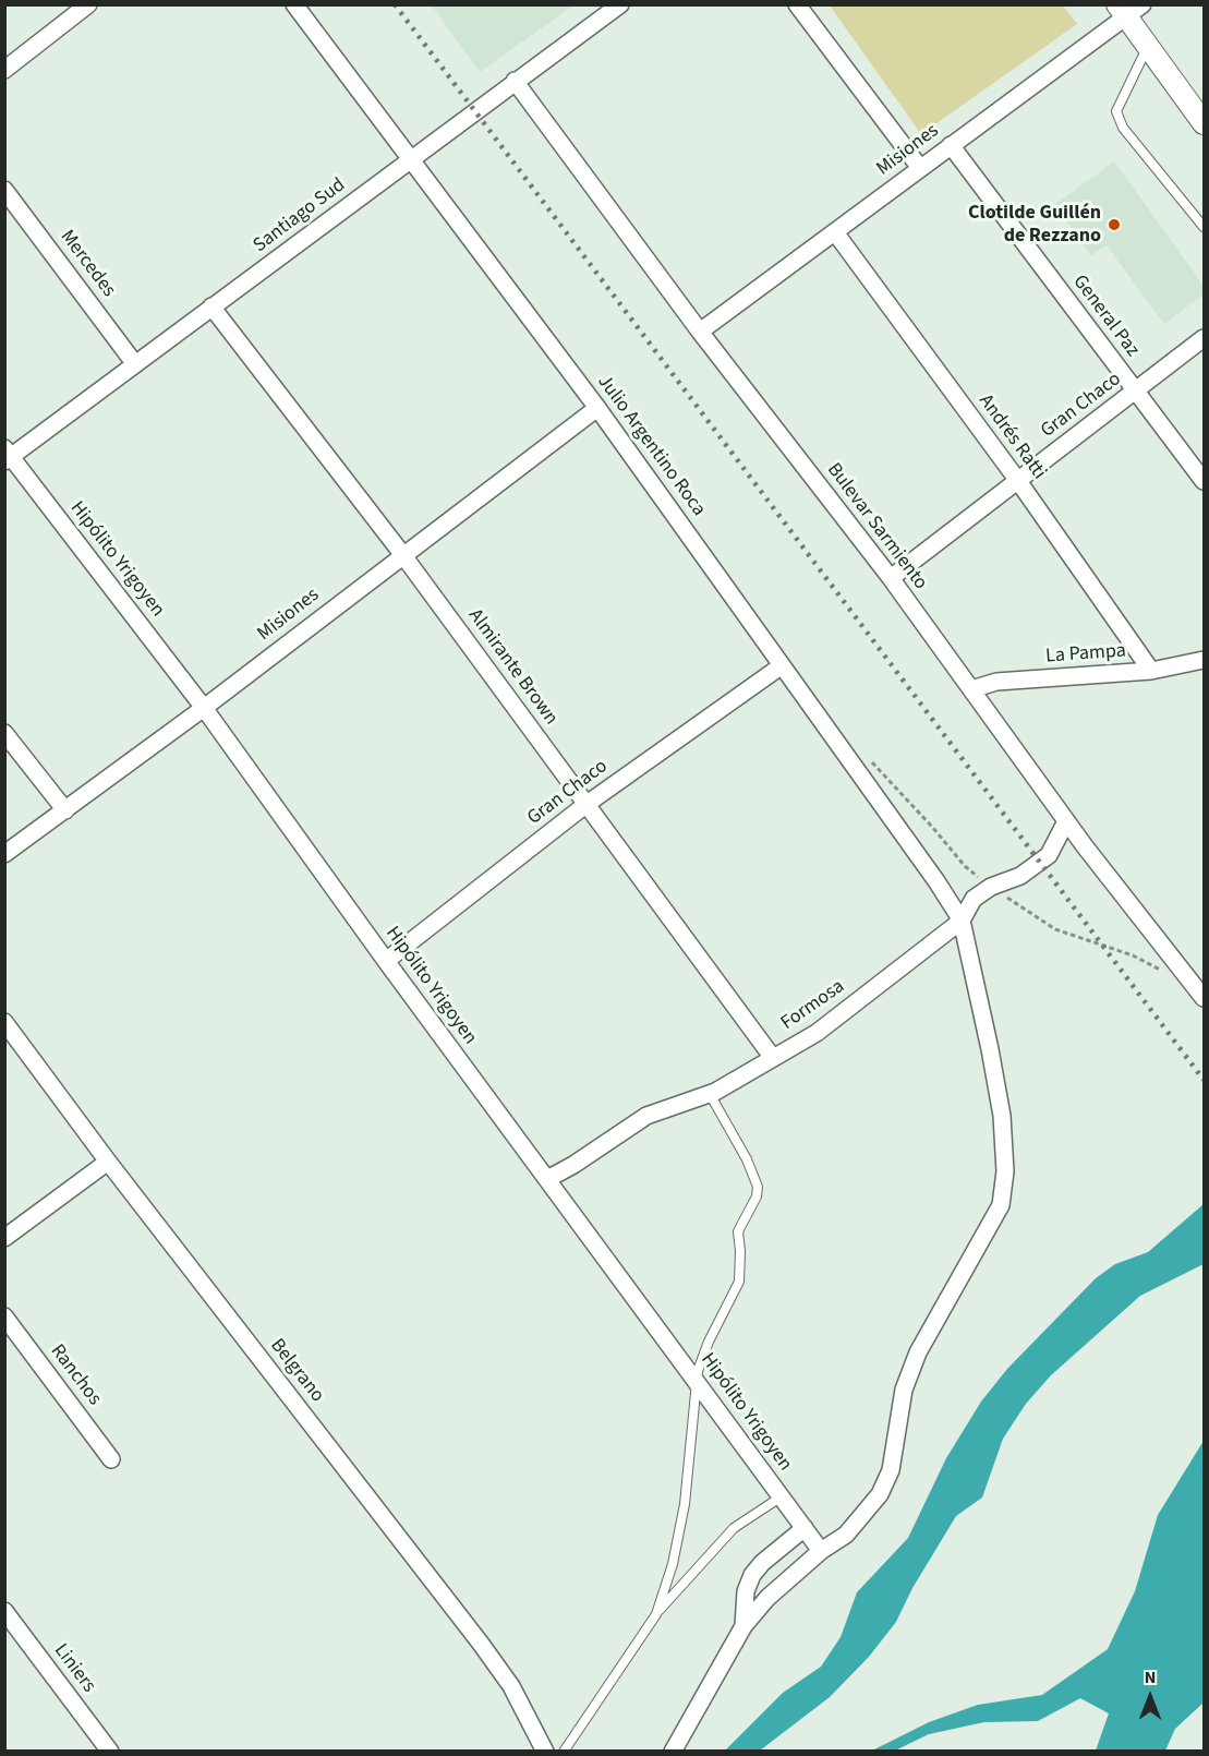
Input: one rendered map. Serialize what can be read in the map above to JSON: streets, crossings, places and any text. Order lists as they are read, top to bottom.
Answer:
{
  "streets": {
    "street": [
      "Misiones",
      "Santiago Sud",
      "Mercedes",
      "General Paz",
      "Gran Chaco",
      "Andrés Ratti",
      "Julio Argentino Roca",
      "Bulevar Sarmiento",
      "Hipólito Yrigoyen",
      "La Pampa",
      "Almirante Brown",
      "Formosa",
      "Belgrano",
      "Ranchos",
      "Liniers"
    ]
  },
  "crossings": [
    ["Misiones", "General Paz"],
    ["Misiones", "Andrés Ratti"],
    ["Misiones", "Julio Argentino Roca"],
    ["Misiones", "Bulevar Sarmiento"],
    ["Misiones", "Hipólito Yrigoyen"],
    ["Misiones", "Almirante Brown"],
    ["Santiago Sud", "Mercedes"],
    ["Santiago Sud", "Julio Argentino Roca"],
    ["Santiago Sud", "Bulevar Sarmiento"],
    ["Santiago Sud", "Hipólito Yrigoyen"],
    ["Santiago Sud", "Almirante Brown"],
    ["General Paz", "Gran Chaco"],
    ["Gran Chaco", "Andrés Ratti"],
    ["Gran Chaco", "Julio Argentino Roca"],
    ["Gran Chaco", "Bulevar Sarmiento"],
    ["Gran Chaco", "Hipólito Yrigoyen"],
    ["Gran Chaco", "Almirante Brown"],
    ["Andrés Ratti", "La Pampa"],
    ["Julio Argentino Roca", "Formosa"],
    ["Bulevar Sarmiento", "La Pampa"],
    ["Bulevar Sarmiento", "Formosa"],
    ["Hipólito Yrigoyen", "Formosa"],
    ["Almirante Brown", "Formosa"]
  ],
  "places": ["Clotilde Guillén de Rezzano"],
  "north": "top"
}
